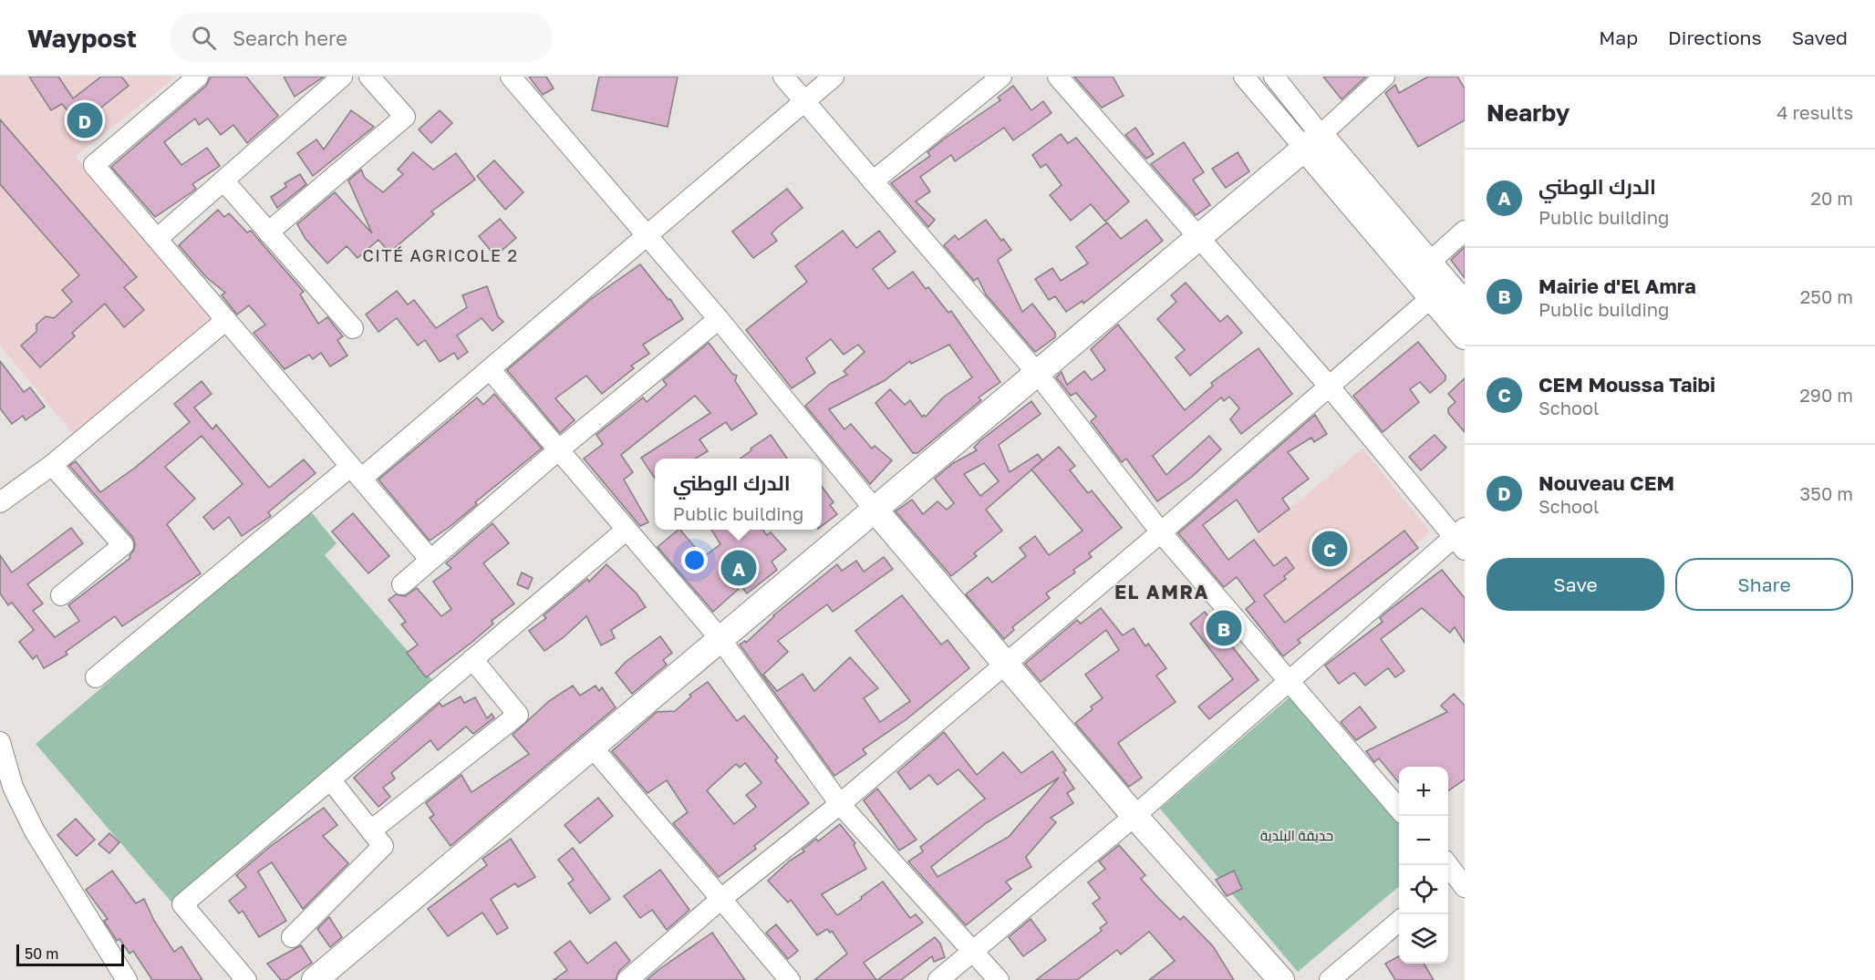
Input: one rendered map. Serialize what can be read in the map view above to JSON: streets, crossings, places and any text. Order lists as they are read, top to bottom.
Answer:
{
  "districts": ["CITÉ AGRICOLE 2", "EL AMRA"],
  "parks": ["حديقة البلدية"],
  "scale_bar": "50 m",
  "page": {
    "header": "Waypost",
    "search": "Search here",
    "nav": ["Map", "Directions", "Saved"],
    "heading": ["Nearby", "4 results"],
    "pins": [
      "D",
      "C",
      "A",
      "B"
    ],
    "list": [
      {
        "mark": "A",
        "name": "الدرك الوطني",
        "note": "Public building",
        "value": "20 m"
      },
      {
        "mark": "B",
        "name": "Mairie d'El Amra",
        "note": "Public building",
        "value": "250 m"
      },
      {
        "mark": "C",
        "name": "CEM Moussa Taibi",
        "note": "School",
        "value": "290 m"
      },
      {
        "mark": "D",
        "name": "Nouveau CEM",
        "note": "School",
        "value": "350 m"
      }
    ],
    "popup": ["الدرك الوطني", "Public building"],
    "buttons": ["Save", "Share"],
    "map_buttons": ["+", "−"],
    "scale": "50 m"
  }
}
